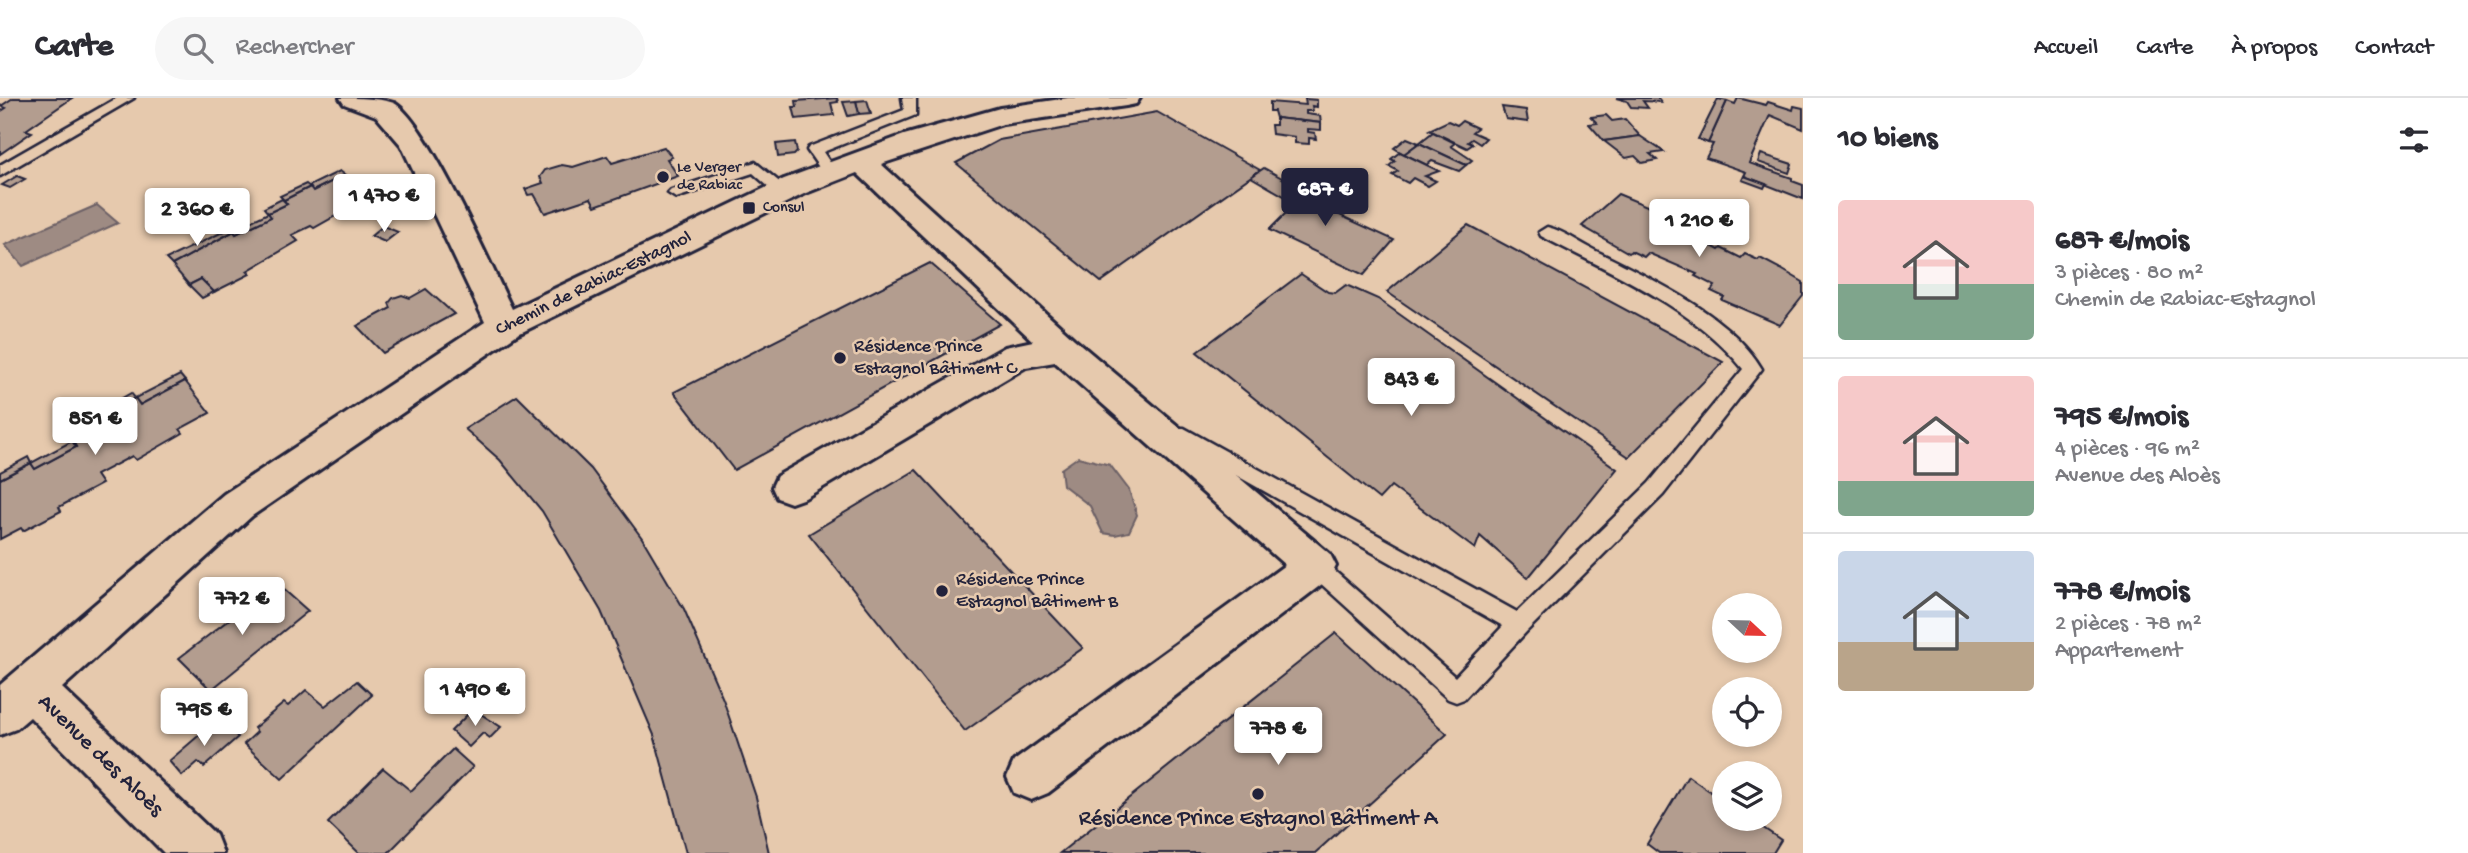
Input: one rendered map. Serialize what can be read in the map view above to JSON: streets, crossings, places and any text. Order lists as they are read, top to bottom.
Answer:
{
  "streets": {
    "street": ["Chemin de Rabiac-Estagnol", "Avenue des Aloès"]
  },
  "crossings": [
    ["Chemin de Rabiac-Estagnol", "Avenue des Aloès"]
  ],
  "places": {
    "other": [
      "Le Verger de Rabiac",
      "Résidence Prince Estagnol Bâtiment C",
      "Résidence Prince Estagnol Bâtiment B",
      "Résidence Prince Estagnol Bâtiment A"
    ],
    "transit": ["Consul"]
  },
  "north": "right",
  "page": {
    "header": "Carte",
    "search": "Rechercher",
    "nav": [
      "Accueil",
      "Carte",
      "À propos",
      "Contact"
    ],
    "heading": "10 biens",
    "price": [
      "687 €",
      "1 470 €",
      "2 360 €",
      "1 210 €",
      "843 €",
      "851 €",
      "772 €",
      "1 490 €",
      "795 €",
      "778 €"
    ],
    "list": [
      {
        "name": "687 €/mois",
        "note": "3 pièces · 80 m² · Chemin de Rabiac-Estagnol"
      },
      {
        "name": "795 €/mois",
        "note": "4 pièces · 96 m² · Avenue des Aloès"
      },
      {
        "name": "778 €/mois",
        "note": "2 pièces · 78 m² · Appartement"
      }
    ]
  }
}
